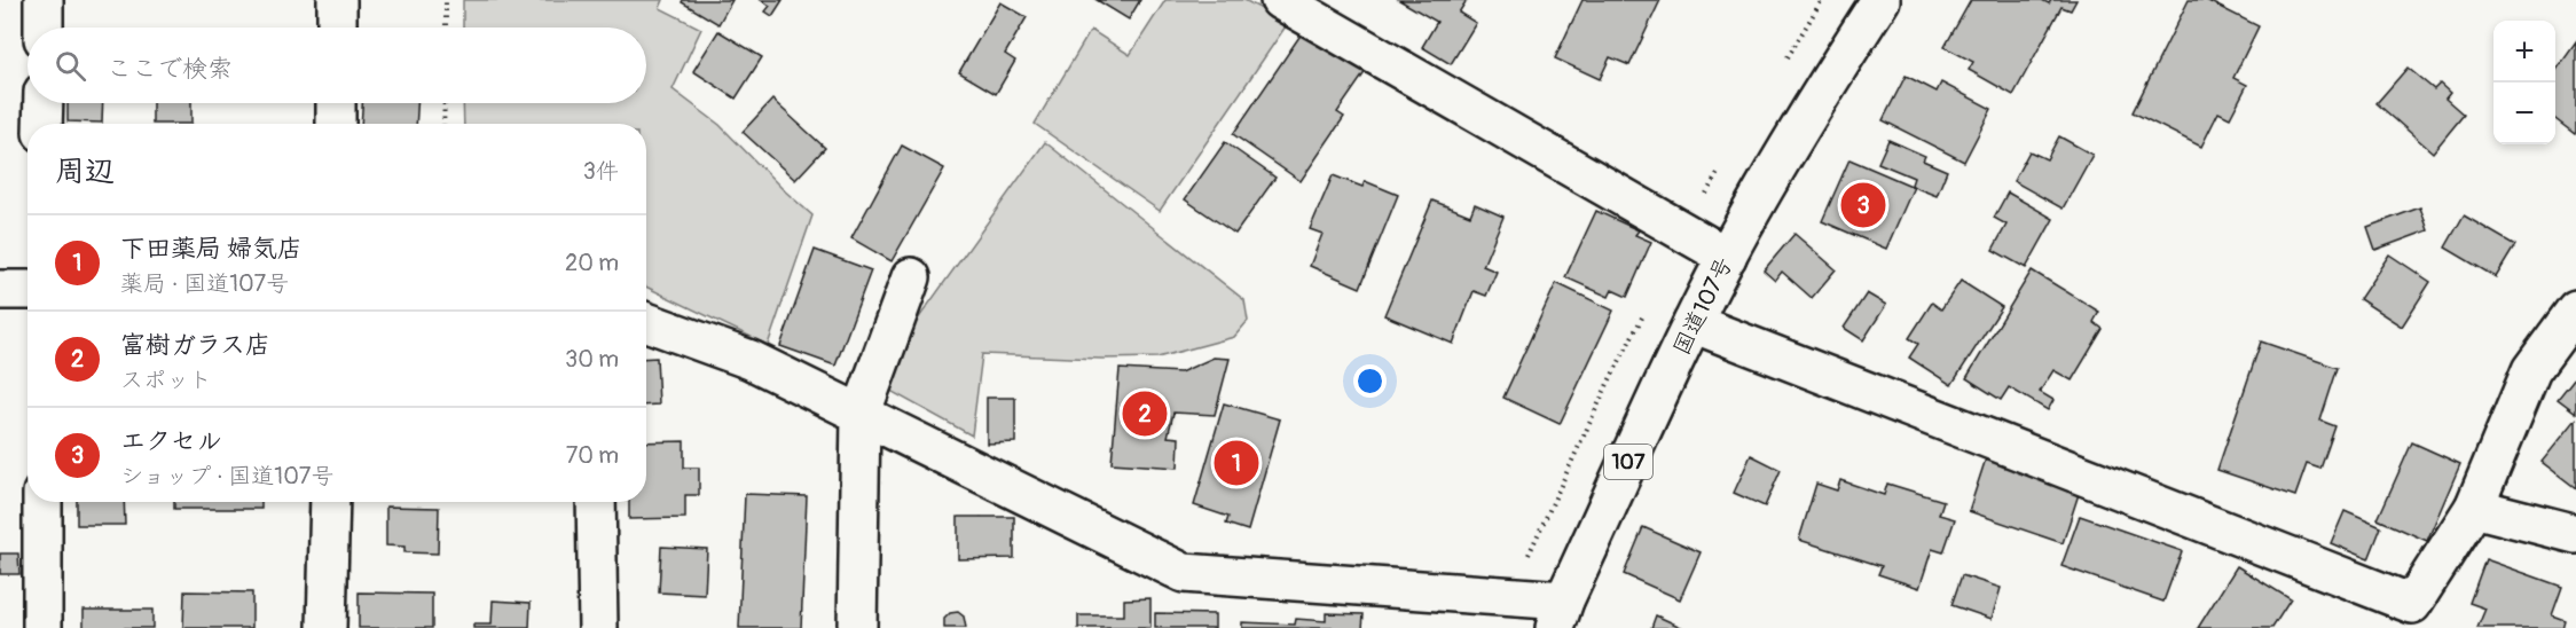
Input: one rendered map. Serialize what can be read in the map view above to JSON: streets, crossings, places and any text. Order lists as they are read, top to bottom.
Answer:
{
  "streets": {
    "main road": ["国道107号", "107"]
  },
  "page": {
    "map_buttons": ["+", "−"],
    "search": "ここで検索",
    "heading": ["周辺", "3件"],
    "pins": ["3", "2", "1"],
    "list": [
      {
        "mark": "1",
        "name": "下田薬局 婦気店",
        "note": "薬局 · 国道107号",
        "value": "20 m"
      },
      {
        "mark": "2",
        "name": "富樹ガラス店",
        "note": "スポット",
        "value": "30 m"
      },
      {
        "mark": "3",
        "name": "エクセル",
        "note": "ショップ · 国道107号",
        "value": "70 m"
      }
    ]
  }
}
